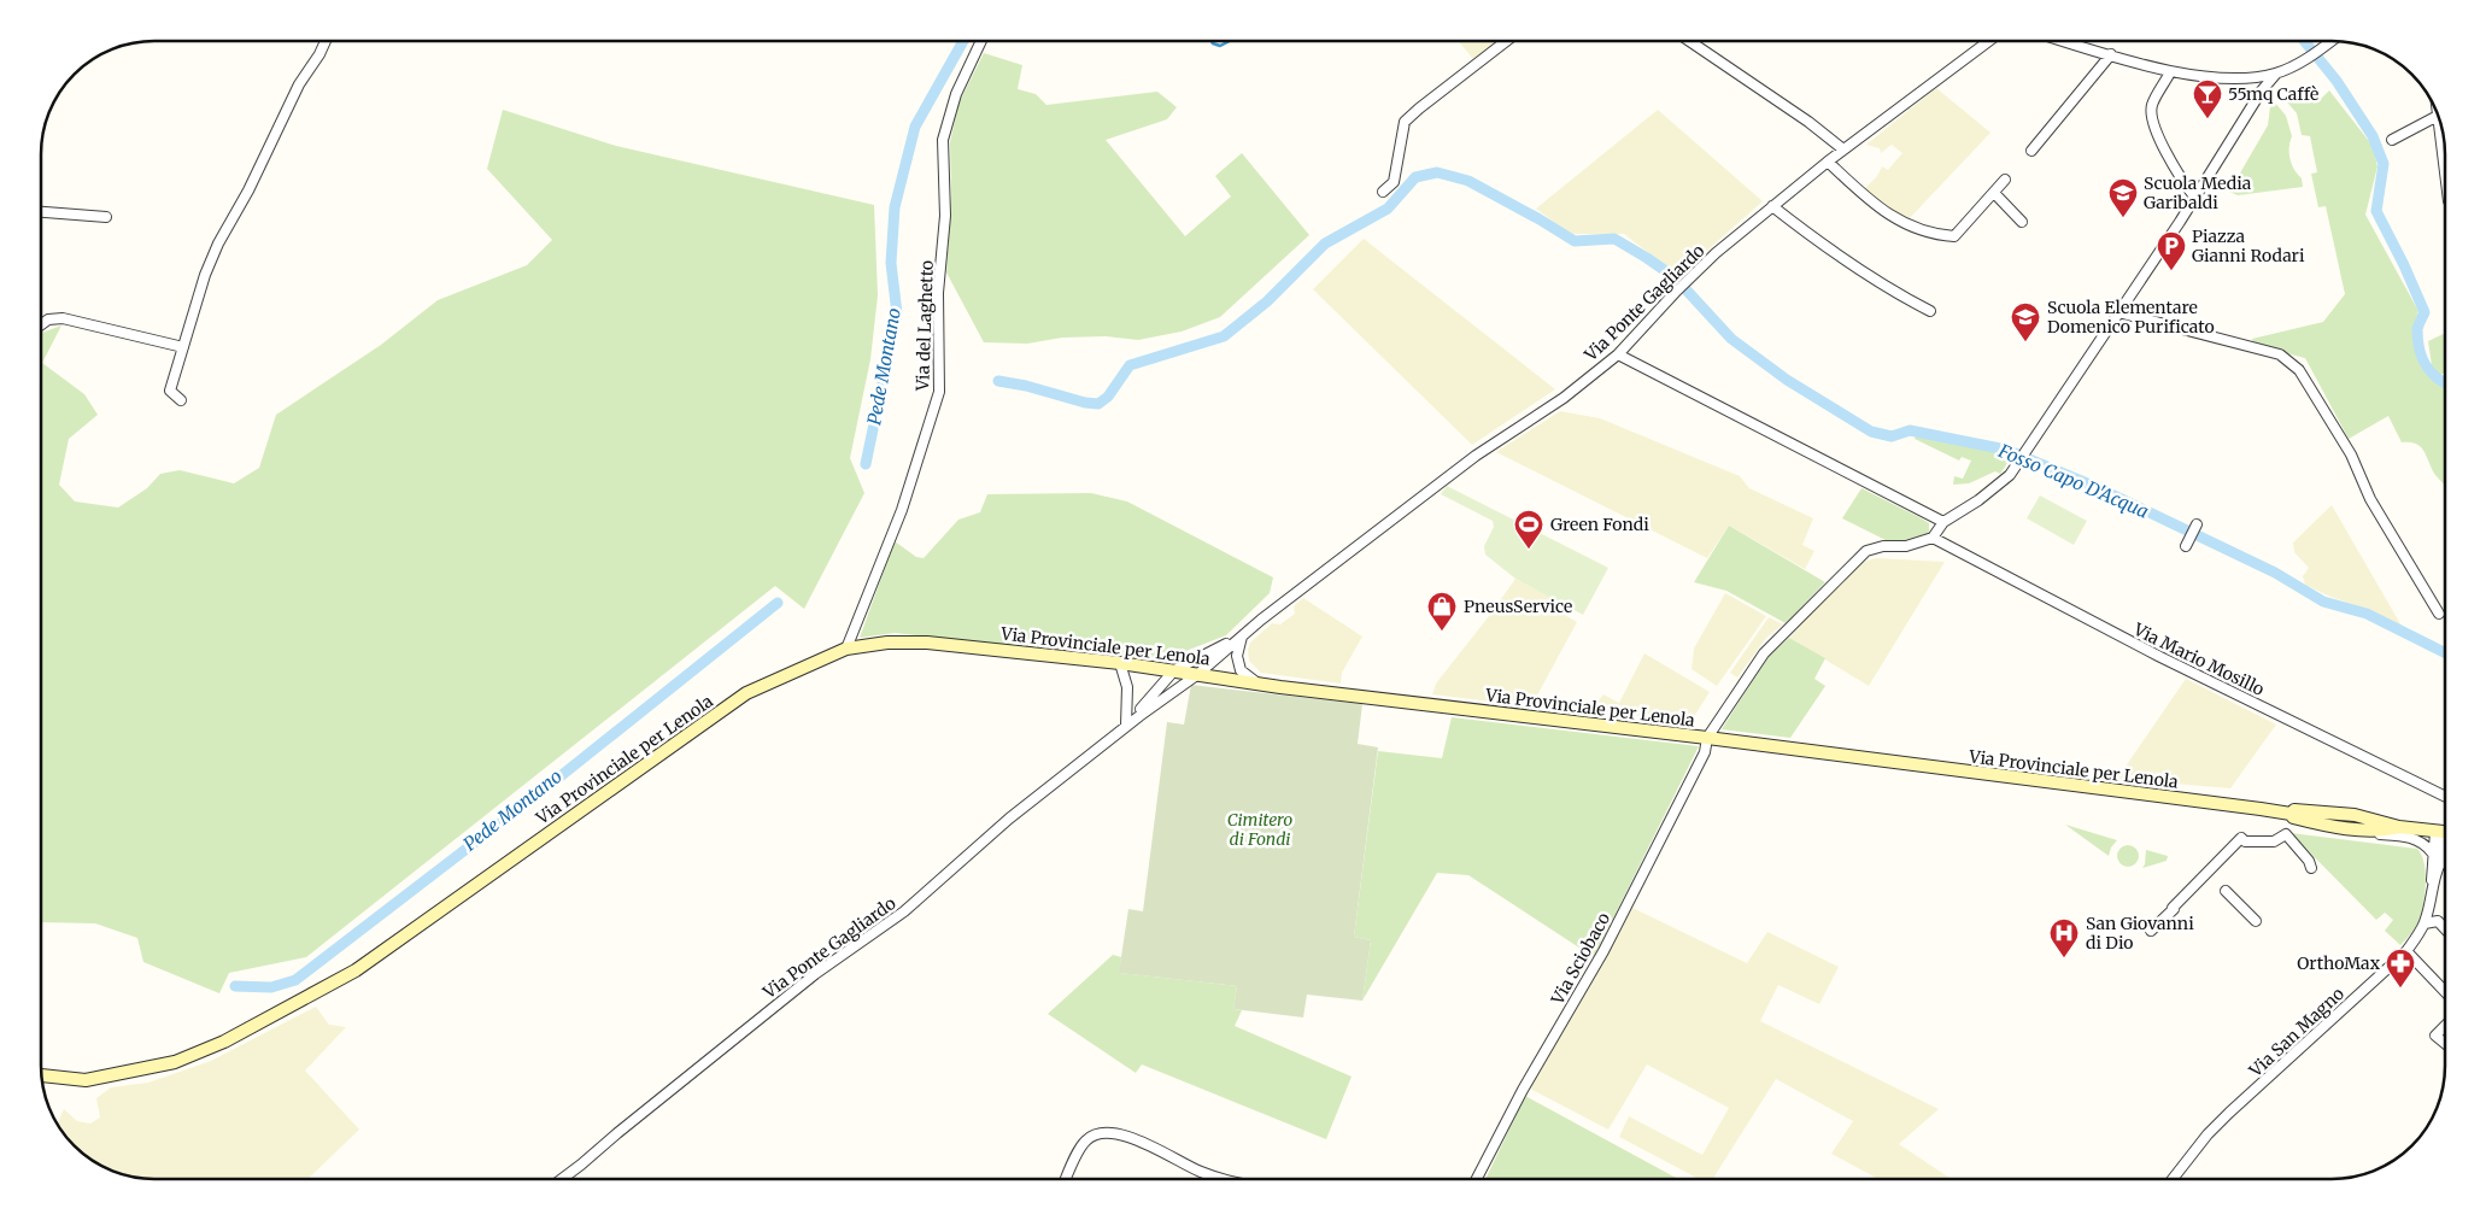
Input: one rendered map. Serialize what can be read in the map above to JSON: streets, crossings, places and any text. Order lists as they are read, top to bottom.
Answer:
{
  "streets": {
    "main road": ["Via Provinciale per Lenola"],
    "street": [
      "Via Ponte Gagliardo",
      "Via del Laghetto",
      "Via Mario Mosillo",
      "Via Sciobaco",
      "Via San Magno"
    ]
  },
  "crossings": [
    ["Via Ponte Gagliardo", "Via Provinciale per Lenola"],
    ["Via del Laghetto", "Via Provinciale per Lenola"],
    ["Via Provinciale per Lenola", "Via Sciobaco"],
    ["Via Provinciale per Lenola", "Via San Magno"],
    ["Via Mario Mosillo", "Via Sciobaco"]
  ],
  "water": ["Pede Montano", "Fosso Capo D'Acqua"],
  "parks": ["Cimitero di Fondi"],
  "places": {
    "bar": ["55mq Caffè"],
    "school or university": ["Scuola Media Garibaldi", "Scuola Elementare Domenico Purificato"],
    "parking": ["Piazza Gianni Rodari"],
    "sports": ["Green Fondi"],
    "shop": ["PneusService"],
    "hospital": ["San Giovanni di Dio"],
    "pharmacy": ["OrthoMax"]
  }
}
